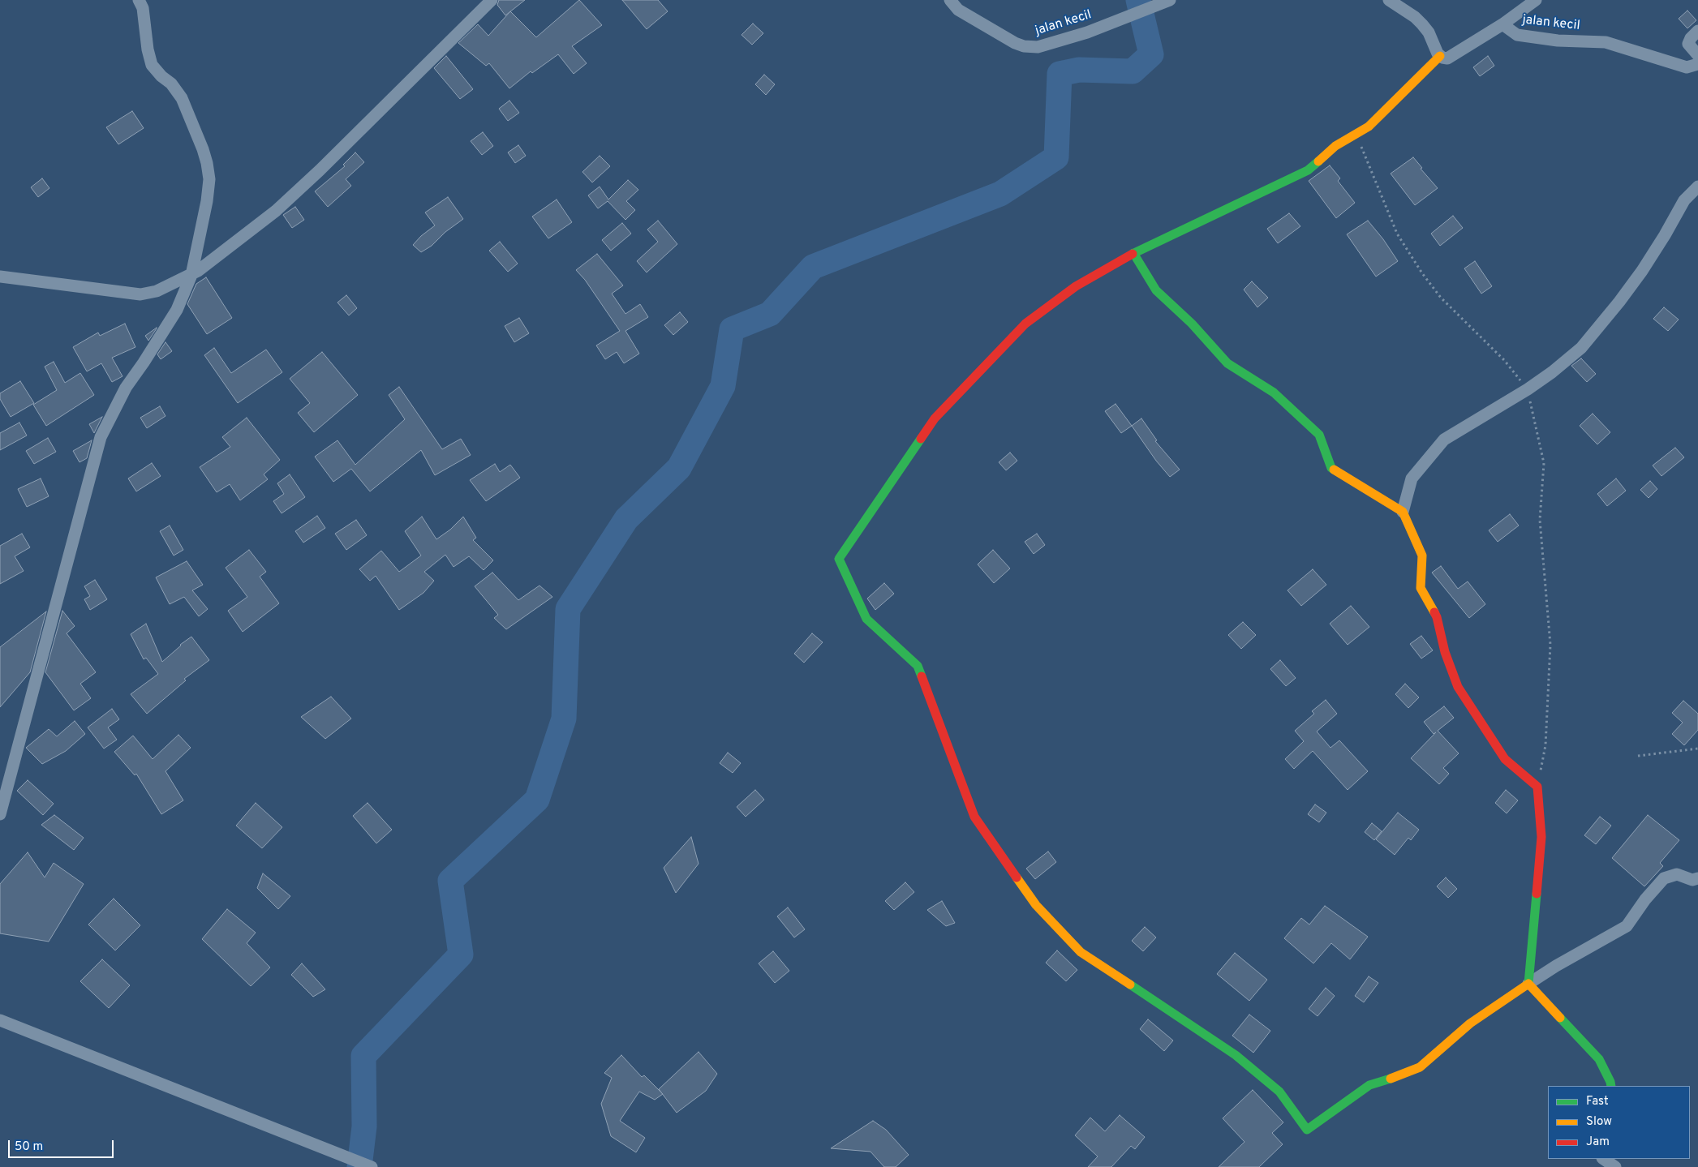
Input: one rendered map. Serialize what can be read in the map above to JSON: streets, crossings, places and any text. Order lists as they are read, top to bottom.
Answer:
{
  "streets": {
    "street": ["jalan kecil"]
  },
  "legend": ["Fast", "Slow", "Jam"],
  "scale_bar": "50 m"
}
